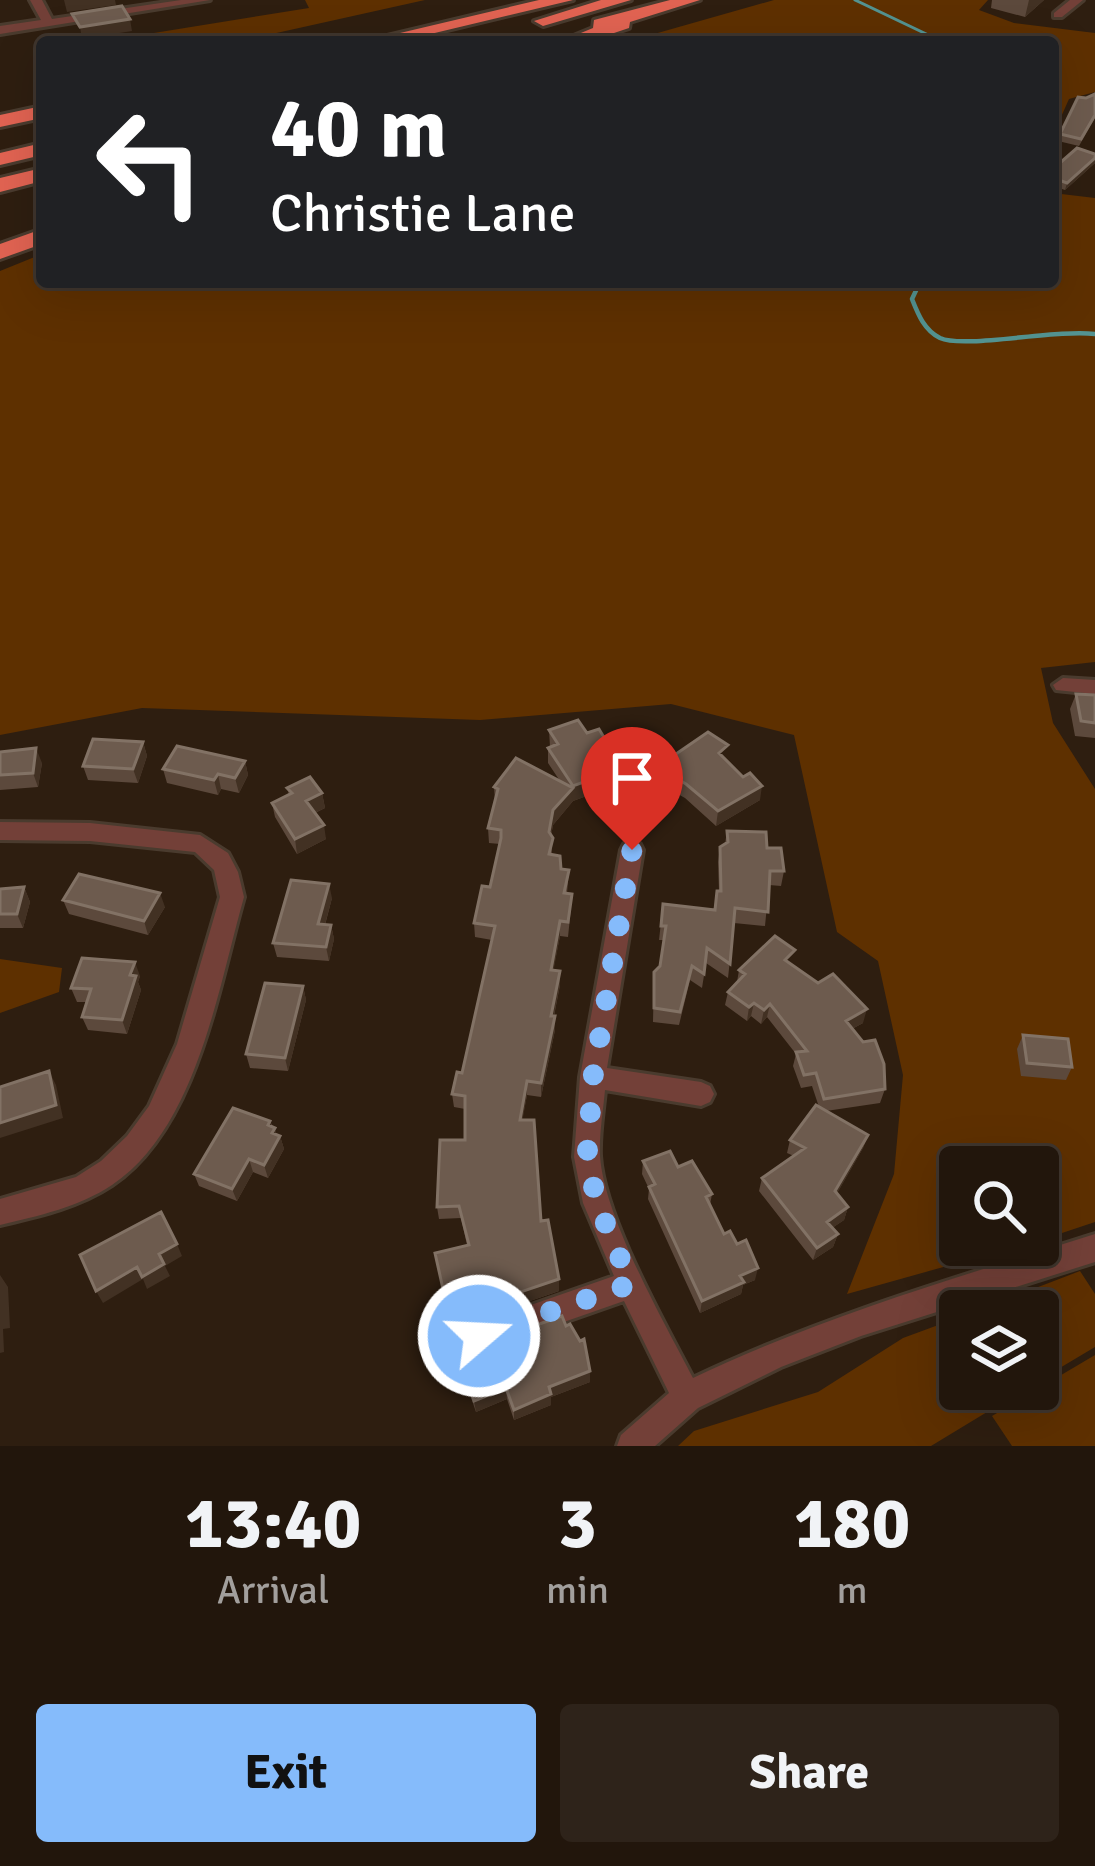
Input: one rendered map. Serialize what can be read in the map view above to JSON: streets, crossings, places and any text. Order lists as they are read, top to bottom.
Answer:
{
  "page": {
    "turn": ["40 m", "Christie Lane"],
    "eta": [
      "13:40",
      "Arrival",
      "3",
      "min",
      "180",
      "m"
    ],
    "buttons": ["Exit", "Share"]
  }
}
